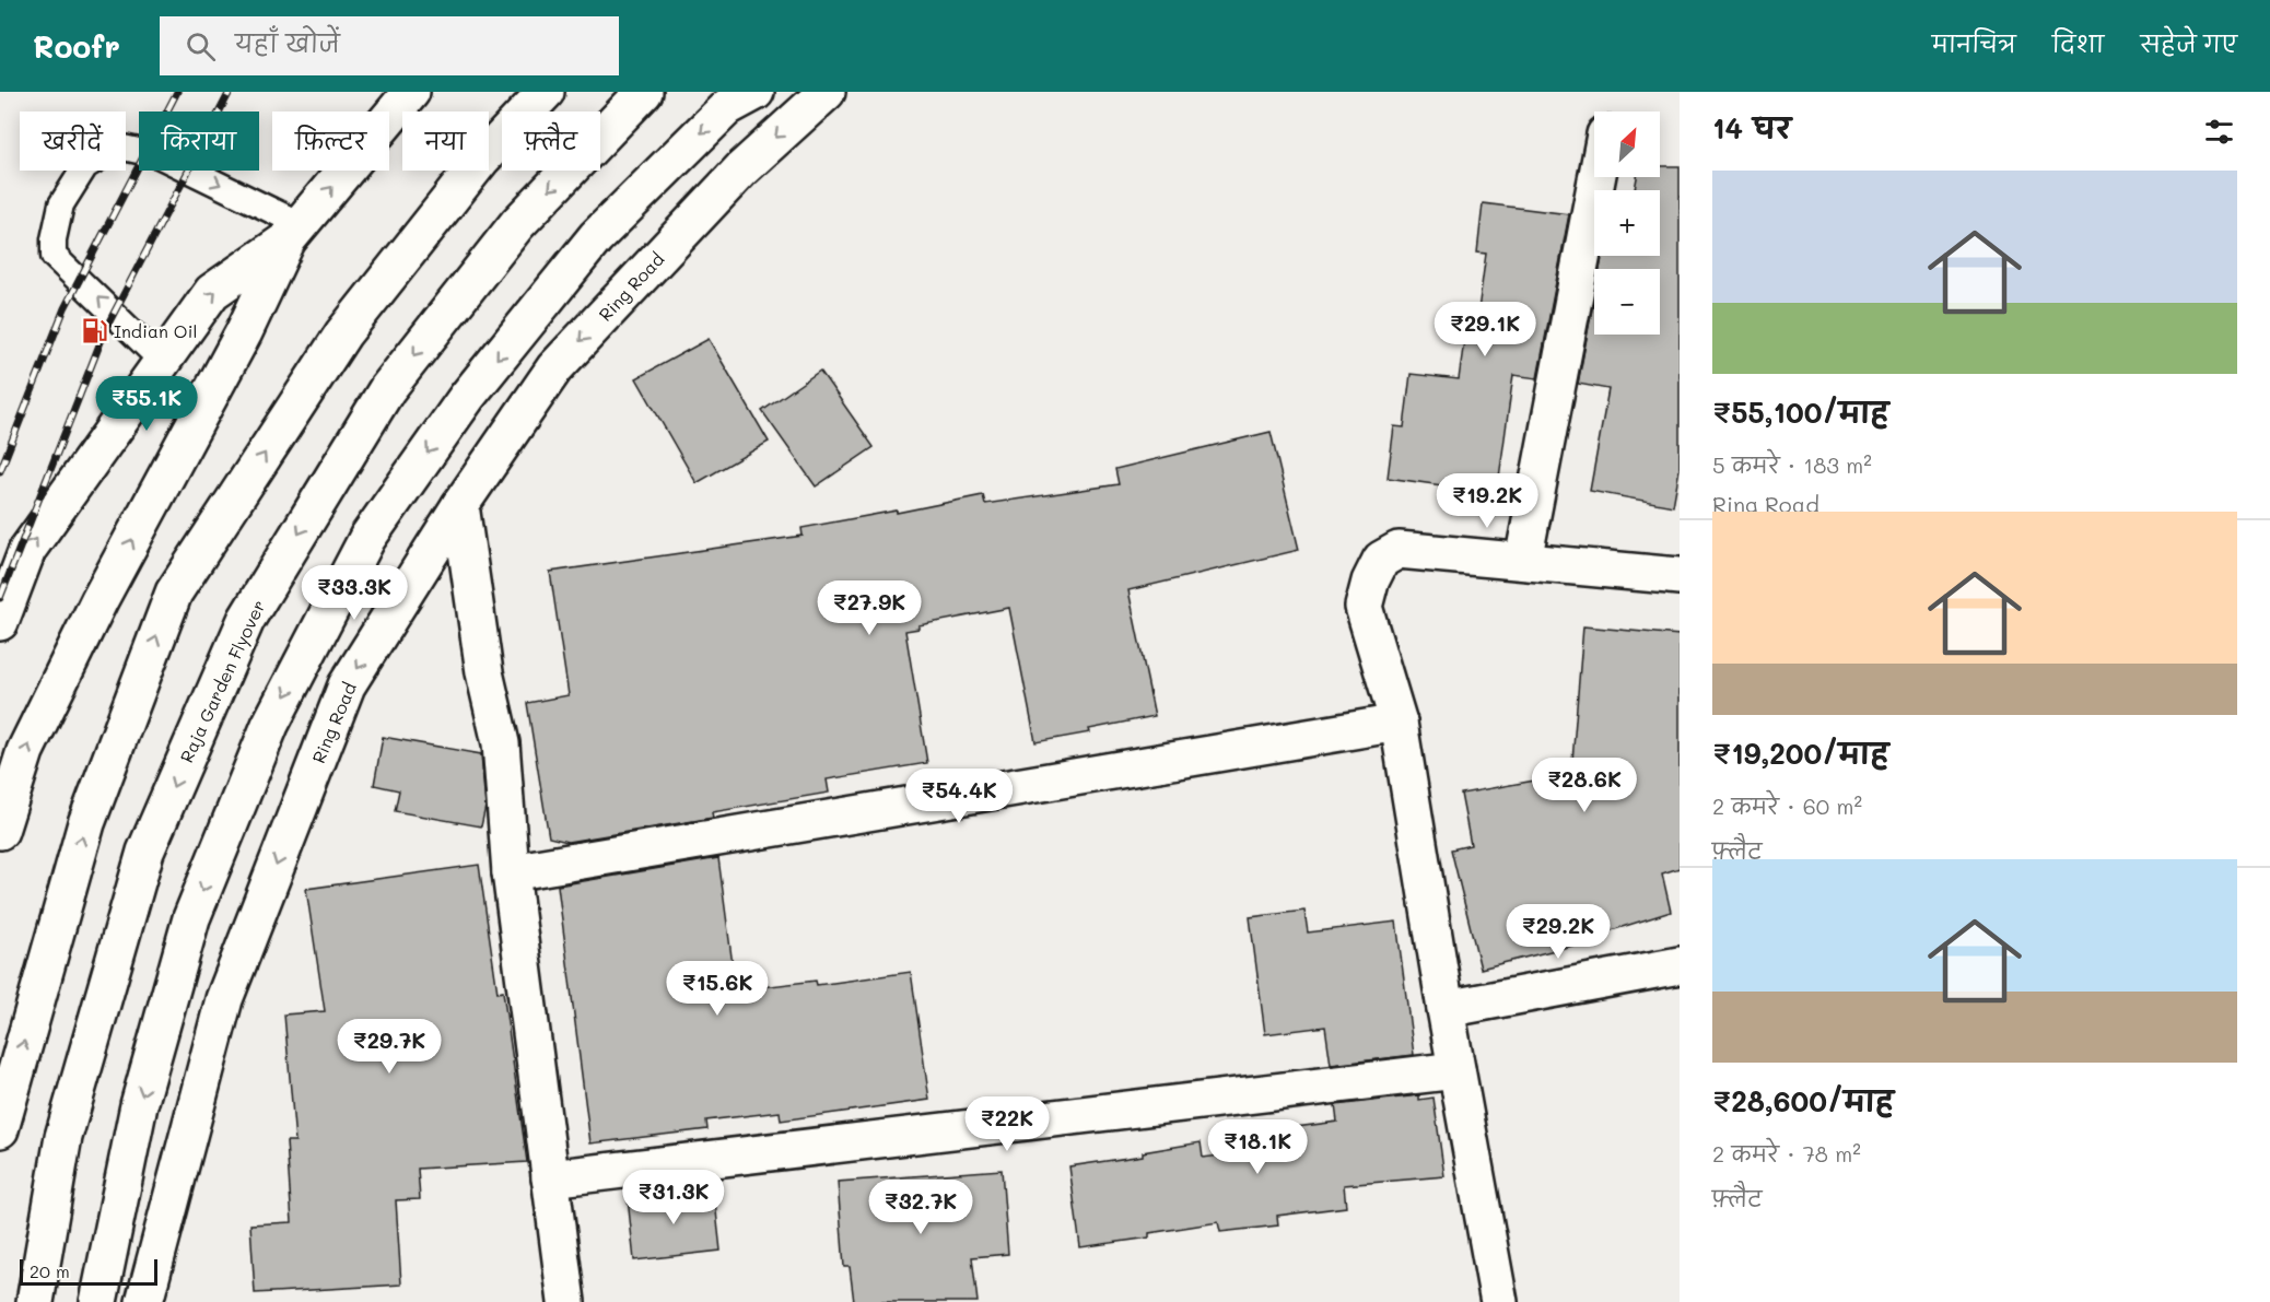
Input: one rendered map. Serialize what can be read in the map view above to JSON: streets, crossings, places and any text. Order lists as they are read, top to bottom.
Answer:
{
  "streets": {
    "main road": ["Ring Road", "Raja Garden Flyover"]
  },
  "places": {
    "fuel station": ["Indian Oil"]
  },
  "scale_bar": "20 m",
  "north": "top right",
  "page": {
    "header": "Roofr",
    "search": "यहाँ खोजें",
    "nav": ["मानचित्र", "दिशा", "सहेजे गए"],
    "heading": "14 घर",
    "map_buttons": ["+", "−"],
    "chip": [
      "खरीदें",
      "किराया",
      "फ़िल्टर",
      "नया",
      "फ़्लैट"
    ],
    "list": [
      {
        "name": "₹55,100/माह",
        "note": "5 कमरे · 183 m² · Ring Road"
      },
      {
        "name": "₹19,200/माह",
        "note": "2 कमरे · 60 m² · फ़्लैट"
      },
      {
        "name": "₹28,600/माह",
        "note": "2 कमरे · 78 m² · फ़्लैट"
      }
    ],
    "price": [
      "₹29.1K",
      "₹55.1K",
      "₹19.2K",
      "₹33.3K",
      "₹27.9K",
      "₹28.6K",
      "₹54.4K",
      "₹29.2K",
      "₹15.6K",
      "₹29.7K",
      "₹22K",
      "₹18.1K",
      "₹31.3K",
      "₹32.7K"
    ],
    "scale": "20 m"
  }
}
